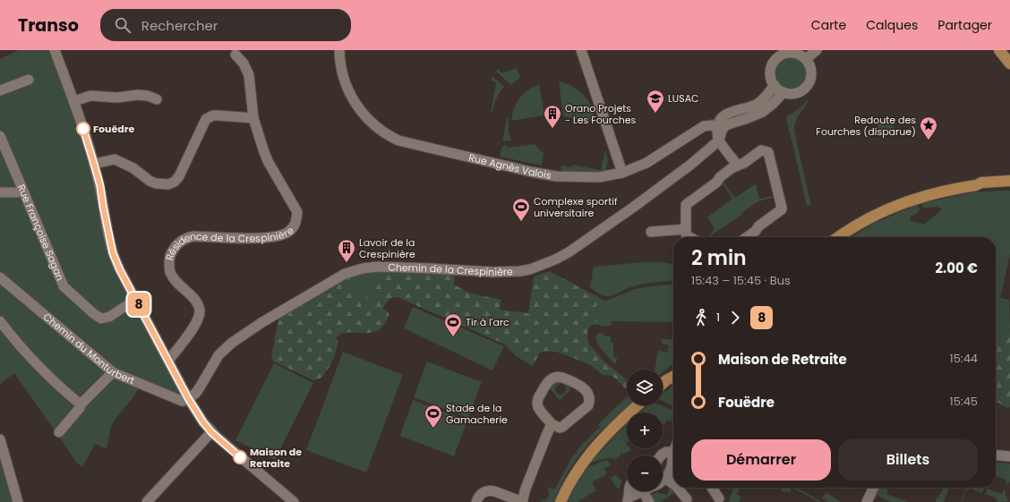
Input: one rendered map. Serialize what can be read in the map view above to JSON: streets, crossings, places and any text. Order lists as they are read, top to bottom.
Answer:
{
  "streets": {
    "street": [
      "Rue Agnès Valois",
      "Rue Françoise Sagan",
      "Résidence de la Crespinière",
      "Chemin de la Crespinière",
      "Chemin du Monturbert"
    ]
  },
  "crossings": [
    ["Chemin de la Crespinière", "Chemin du Monturbert"]
  ],
  "places": {
    "school or university": ["LUSAC"],
    "other": ["Fouëdre", "Maison de Retraite"],
    "building": ["Orano Projets - Les Fourches", "Lavoir de la Crespinière"],
    "place": ["Redoute des Fourches (disparue)"],
    "sports": ["Complexe sportif universitaire", "Tir à l'arc", "Stade de la Gamacherie"]
  },
  "lines": ["bus line 8"],
  "page": {
    "header": "Transo",
    "search": "Rechercher",
    "nav": ["Carte", "Calques", "Partager"],
    "on_map": "8",
    "heading": ["2 min", "15:43 – 15:45 · Bus", "2.00 €"],
    "legs": ["1", "8"],
    "list": [
      {
        "name": "Maison de Retraite",
        "value": "15:44"
      },
      {
        "name": "Fouëdre",
        "value": "15:45"
      }
    ],
    "map_buttons": ["+", "−"],
    "buttons": ["Démarrer", "Billets"]
  }
}
